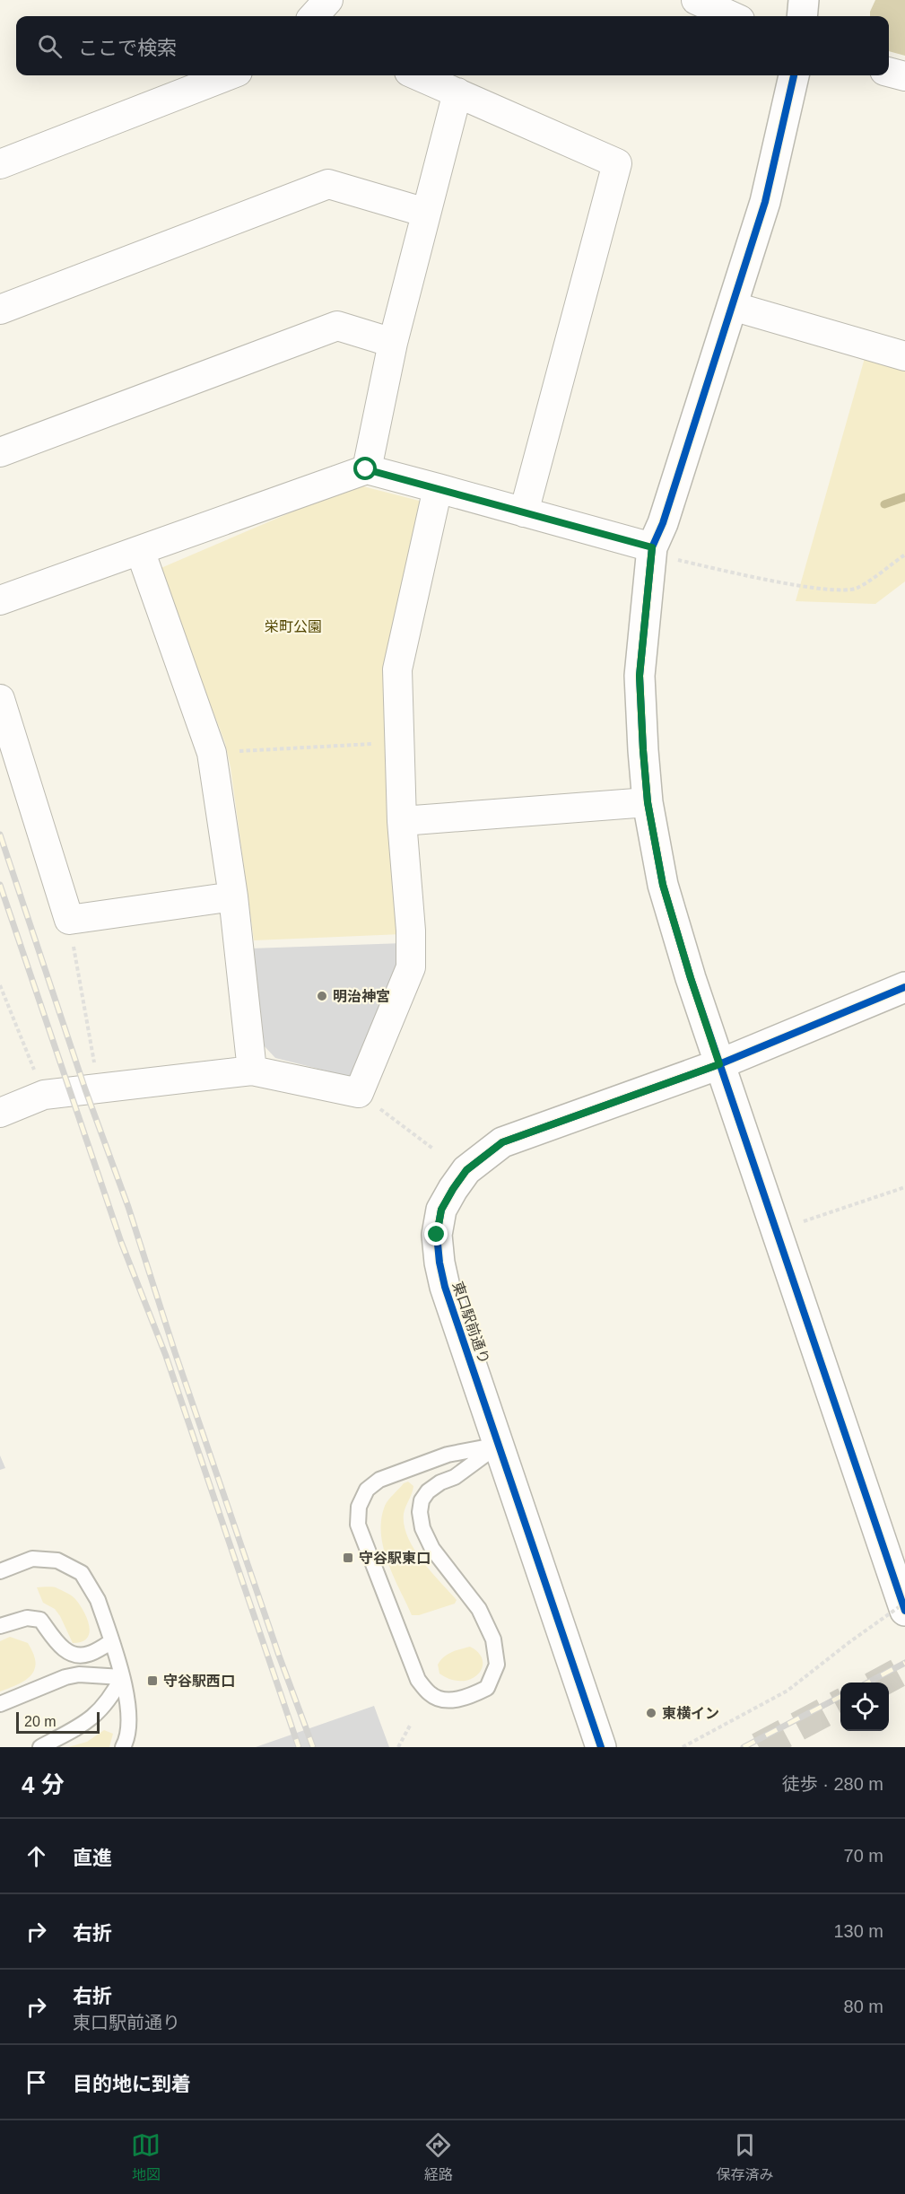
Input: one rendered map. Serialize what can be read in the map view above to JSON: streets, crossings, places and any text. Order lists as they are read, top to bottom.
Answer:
{
  "streets": {
    "street": ["東口駅前通り"]
  },
  "parks": ["栄町公園"],
  "places": {
    "other": ["明治神宮", "東横イン"],
    "transit": ["守谷駅東口", "守谷駅西口"]
  },
  "scale_bar": "20 m",
  "page": {
    "search": "ここで検索",
    "scale": "20 m",
    "heading": ["4 分", "徒歩 · 280 m"],
    "list": [
      ["直進", "70 m"],
      ["右折", "130 m"],
      ["右折", "東口駅前通り", "80 m"],
      "目的地に到着"
    ],
    "nav": ["地図", "経路", "保存済み"]
  }
}
